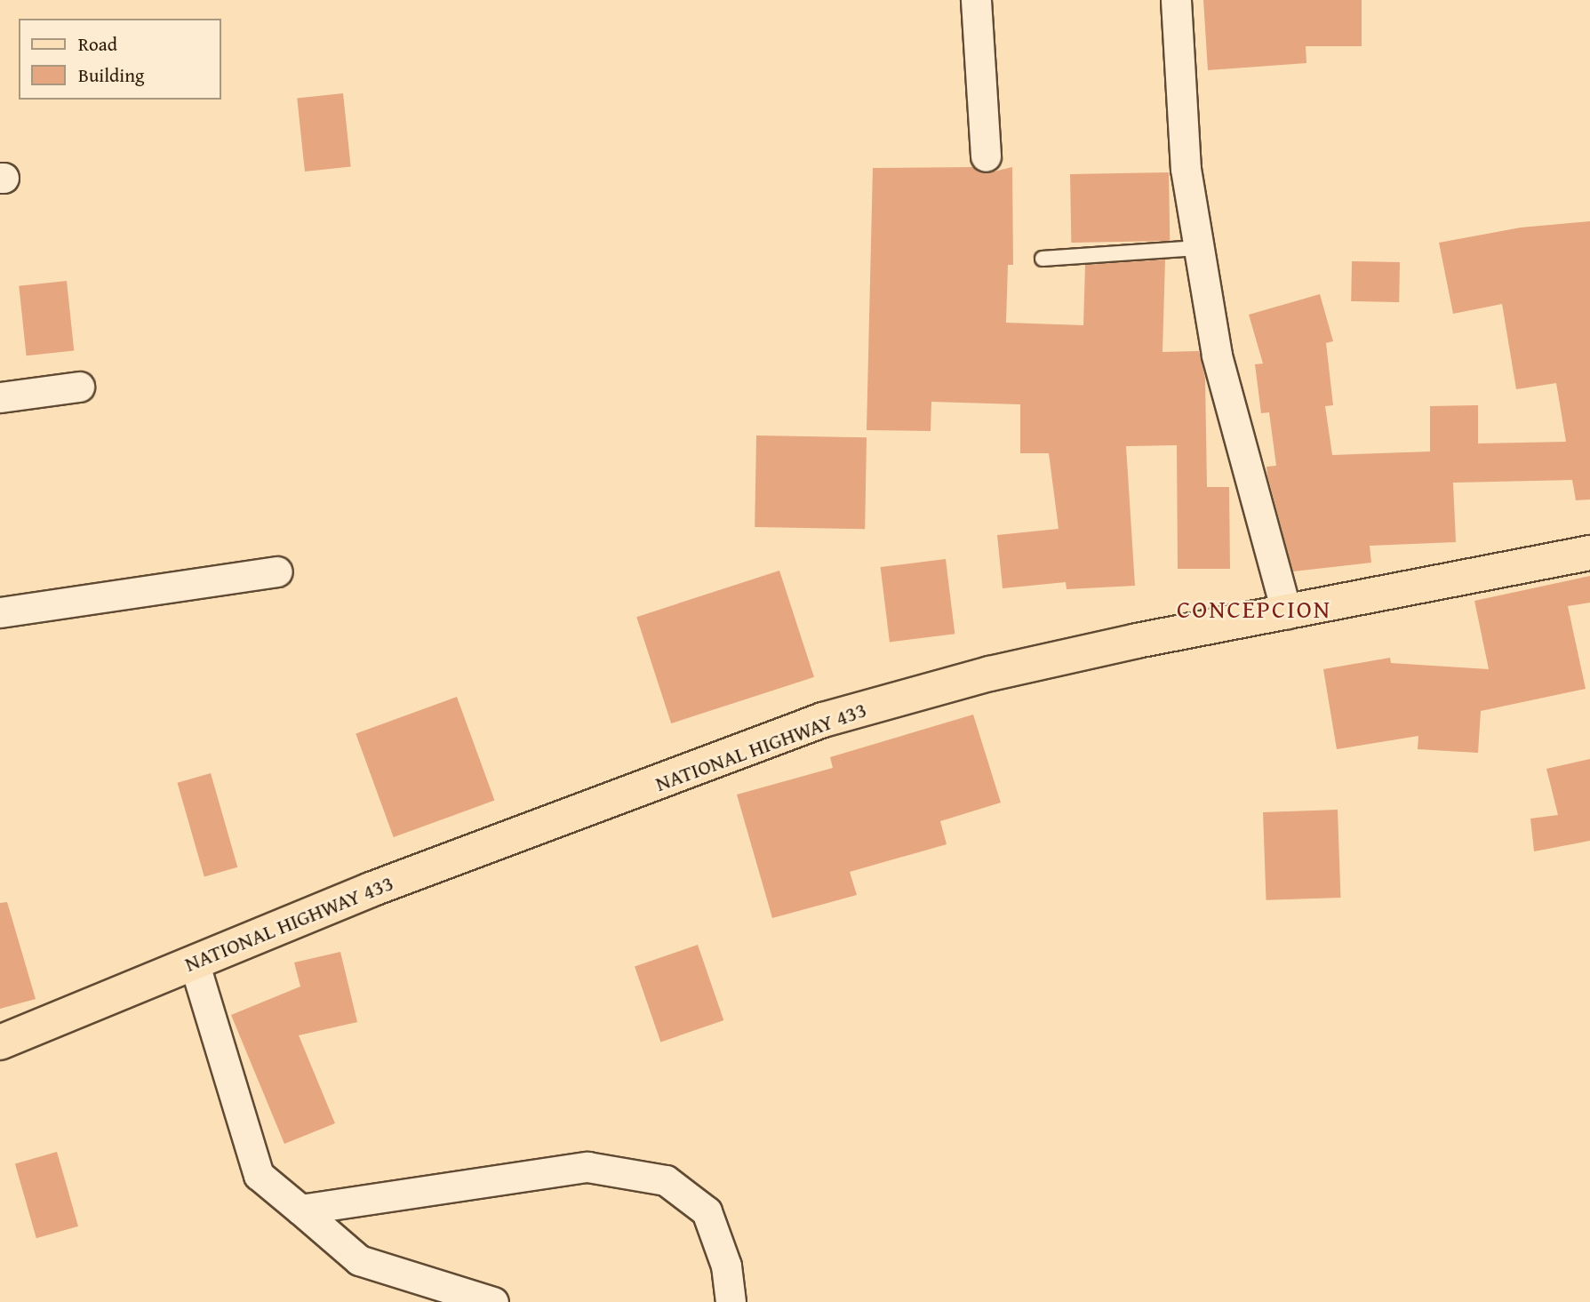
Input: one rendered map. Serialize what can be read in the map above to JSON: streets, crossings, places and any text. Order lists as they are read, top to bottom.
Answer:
{
  "streets": {
    "main road": ["NATIONAL HIGHWAY 433"]
  },
  "districts": ["CONCEPCION"],
  "legend": ["Road", "Building"]
}
